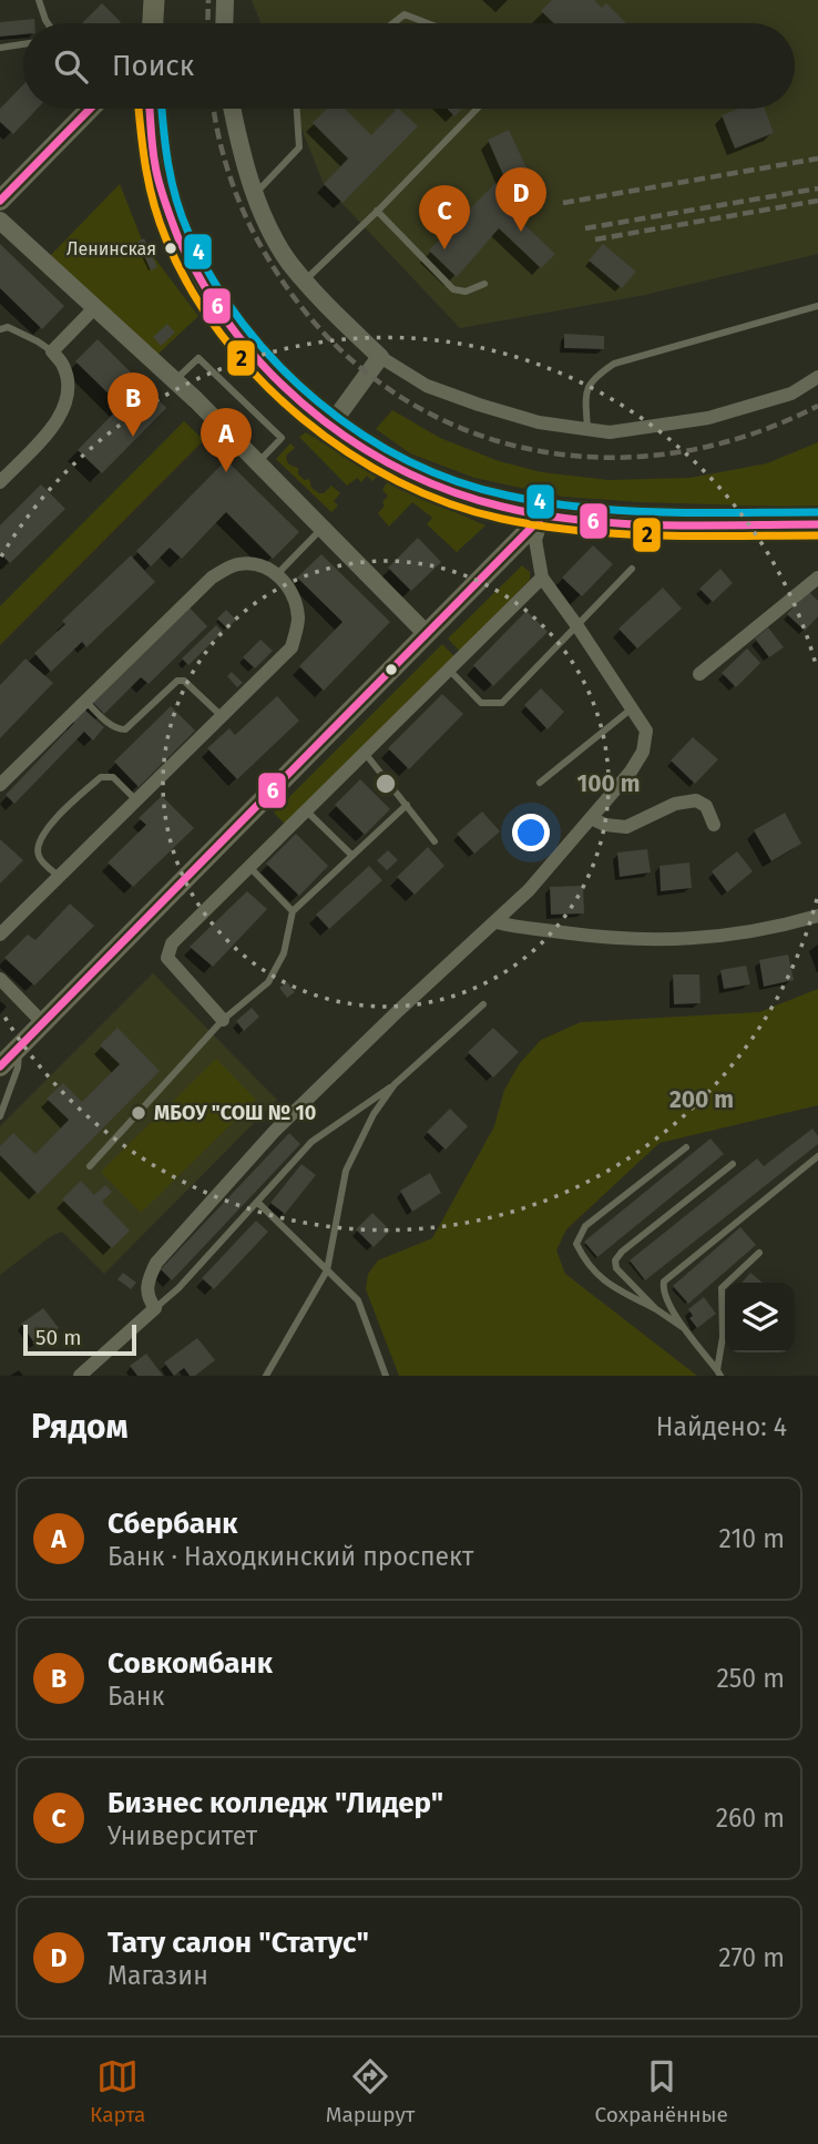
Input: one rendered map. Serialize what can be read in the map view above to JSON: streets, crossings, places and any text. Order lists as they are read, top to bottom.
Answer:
{
  "places": ["Ленинская", "МБОУ \"СОШ № 10"],
  "lines": ["transit line 6", "transit line 2", "transit line 4"],
  "scale_bar": "50 m",
  "page": {
    "search": "Поиск",
    "pins": [
      "D",
      "C",
      "B",
      "A"
    ],
    "scale": "50 m",
    "heading": ["Рядом", "Найдено: 4"],
    "list": [
      {
        "mark": "A",
        "name": "Сбербанк",
        "note": "Банк · Находкинский проспект",
        "value": "210 m"
      },
      {
        "mark": "B",
        "name": "Совкомбанк",
        "note": "Банк",
        "value": "250 m"
      },
      {
        "mark": "C",
        "name": "Бизнес колледж \"Лидер\"",
        "note": "Университет",
        "value": "260 m"
      },
      {
        "mark": "D",
        "name": "Тату салон \"Статус\"",
        "note": "Магазин",
        "value": "270 m"
      }
    ],
    "nav": ["Карта", "Маршрут", "Сохранённые"]
  },
  "rings": ["100 m", "200 m"]
}
